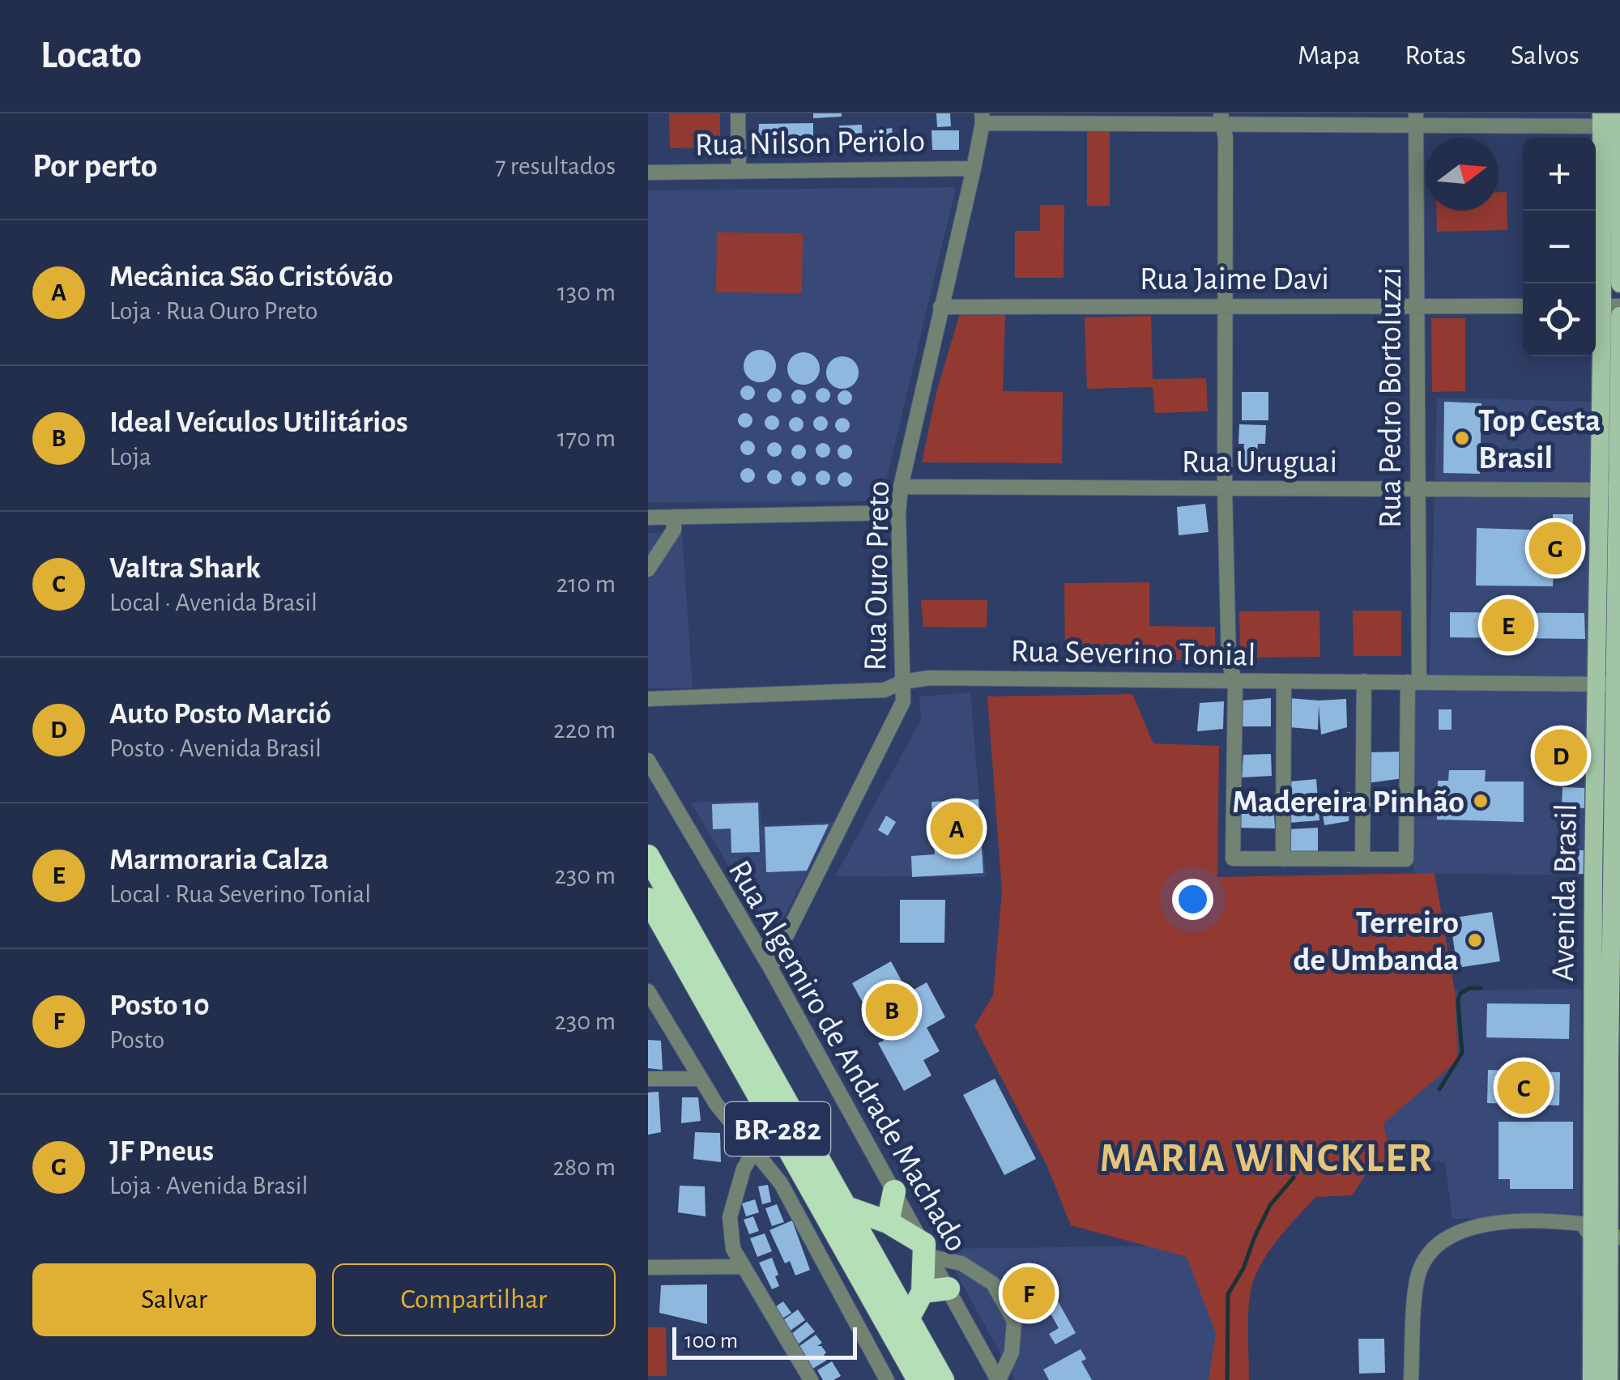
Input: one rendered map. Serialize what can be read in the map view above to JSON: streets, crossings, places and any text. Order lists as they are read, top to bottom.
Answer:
{
  "streets": {
    "highway": ["BR-282"],
    "main road": ["Avenida Brasil"],
    "street": [
      "Rua Nilson Periolo",
      "Rua Jaime Davi",
      "Rua Pedro Bortoluzzi",
      "Rua Uruguai",
      "Rua Ouro Preto",
      "Rua Severino Tonial",
      "Rua Algemiro de Andrade Machado"
    ]
  },
  "crossings": [
    ["Rua Nilson Periolo", "Rua Ouro Preto"],
    ["Rua Jaime Davi", "Rua Pedro Bortoluzzi"],
    ["Rua Jaime Davi", "Rua Ouro Preto"],
    ["Rua Pedro Bortoluzzi", "Rua Uruguai"],
    ["Rua Pedro Bortoluzzi", "Rua Severino Tonial"],
    ["Rua Uruguai", "Rua Ouro Preto"],
    ["Rua Uruguai", "Avenida Brasil"],
    ["Rua Ouro Preto", "Rua Severino Tonial"],
    ["Rua Ouro Preto", "Rua Algemiro de Andrade Machado"],
    ["Rua Severino Tonial", "Avenida Brasil"]
  ],
  "districts": ["MARIA WINCKLER"],
  "places": ["Top Cesta Brasil", "Madereira Pinhão", "Terreiro de Umbanda"],
  "scale_bar": "100 m",
  "north": "right",
  "page": {
    "header": "Locato",
    "nav": ["Mapa", "Rotas", "Salvos"],
    "heading": ["Por perto", "7 resultados"],
    "map_buttons": ["+", "−"],
    "list": [
      {
        "mark": "A",
        "name": "Mecânica São Cristóvão",
        "note": "Loja · Rua Ouro Preto",
        "value": "130 m"
      },
      {
        "mark": "B",
        "name": "Ideal Veículos Utilitários",
        "note": "Loja",
        "value": "170 m"
      },
      {
        "mark": "C",
        "name": "Valtra Shark",
        "note": "Local · Avenida Brasil",
        "value": "210 m"
      },
      {
        "mark": "D",
        "name": "Auto Posto Marció",
        "note": "Posto · Avenida Brasil",
        "value": "220 m"
      },
      {
        "mark": "E",
        "name": "Marmoraria Calza",
        "note": "Local · Rua Severino Tonial",
        "value": "230 m"
      },
      {
        "mark": "F",
        "name": "Posto 10",
        "note": "Posto",
        "value": "230 m"
      },
      {
        "mark": "G",
        "name": "JF Pneus",
        "note": "Loja · Avenida Brasil",
        "value": "280 m"
      }
    ],
    "pins": [
      "G",
      "E",
      "D",
      "A",
      "B",
      "C",
      "F"
    ],
    "buttons": ["Salvar", "Compartilhar"],
    "scale": "100 m"
  }
}
